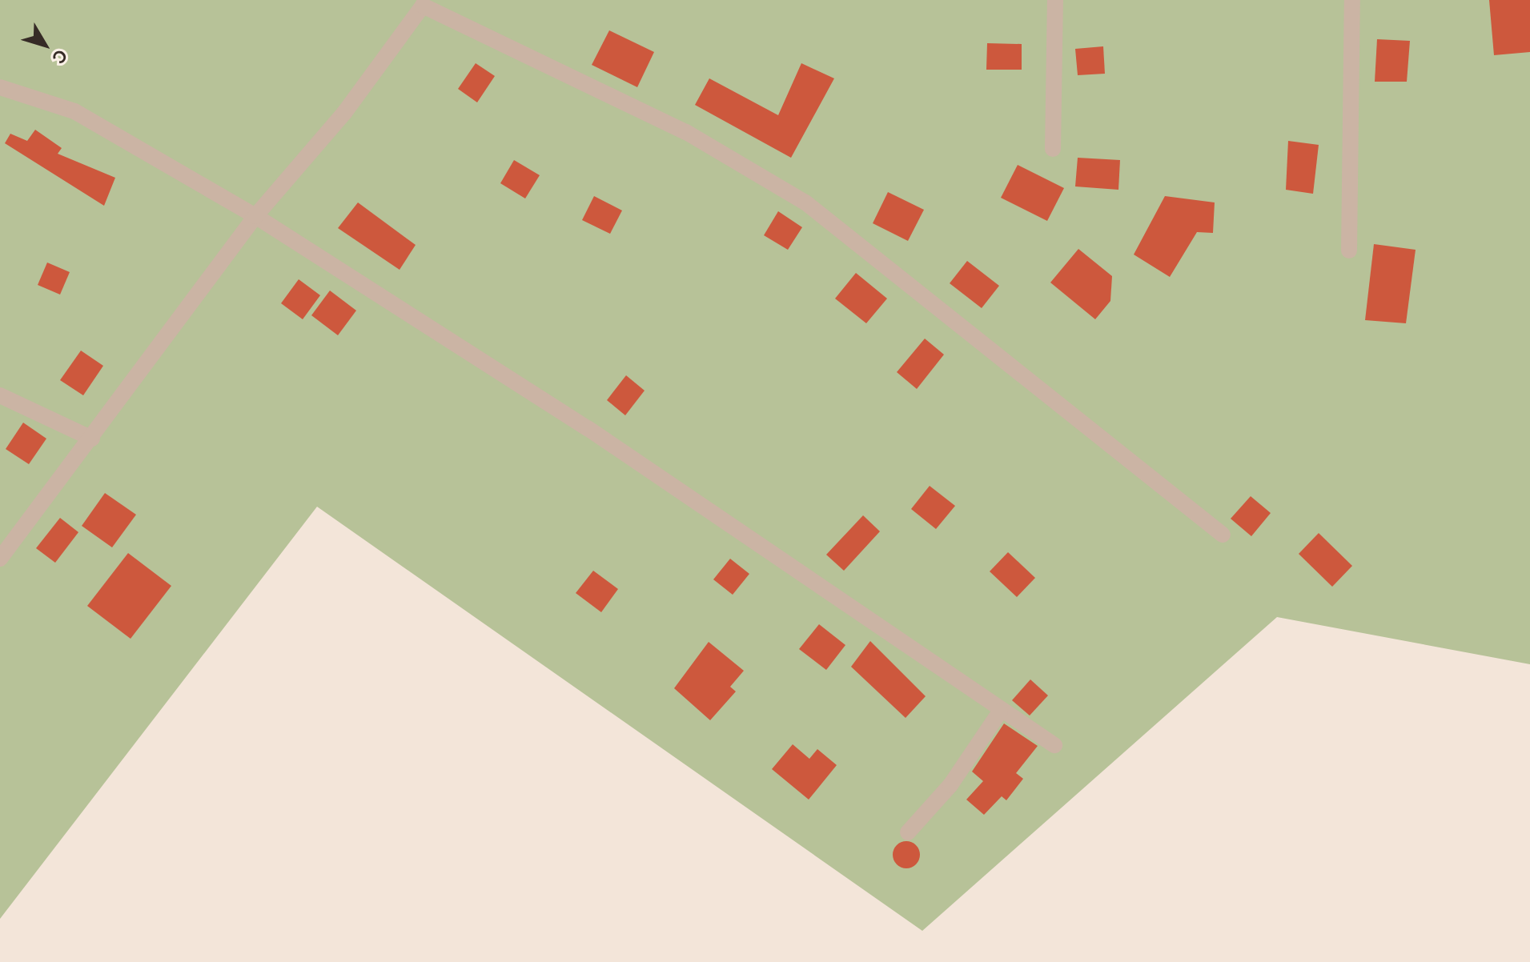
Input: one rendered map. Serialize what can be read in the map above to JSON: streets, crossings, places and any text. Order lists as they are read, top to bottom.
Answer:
{
  "north": "bottom right"
}
